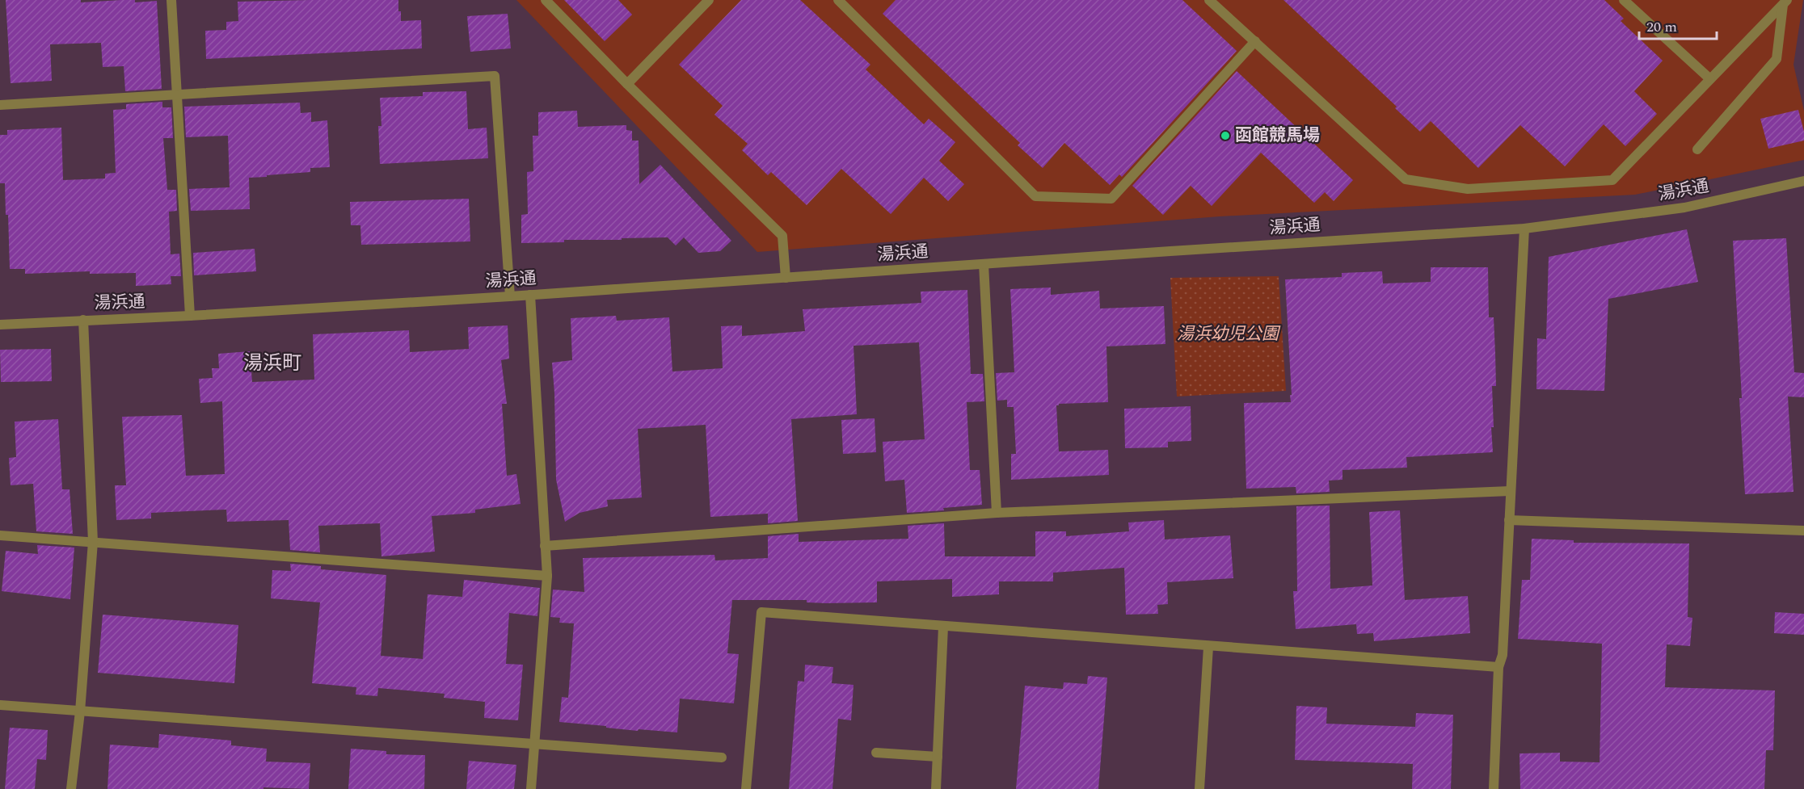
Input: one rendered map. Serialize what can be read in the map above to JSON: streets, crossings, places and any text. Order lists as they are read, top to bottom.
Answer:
{
  "streets": {
    "street": ["湯浜通"]
  },
  "districts": ["湯浜町"],
  "parks": ["湯浜幼児公園"],
  "places": ["函館競馬場"],
  "scale_bar": "20 m"
}
